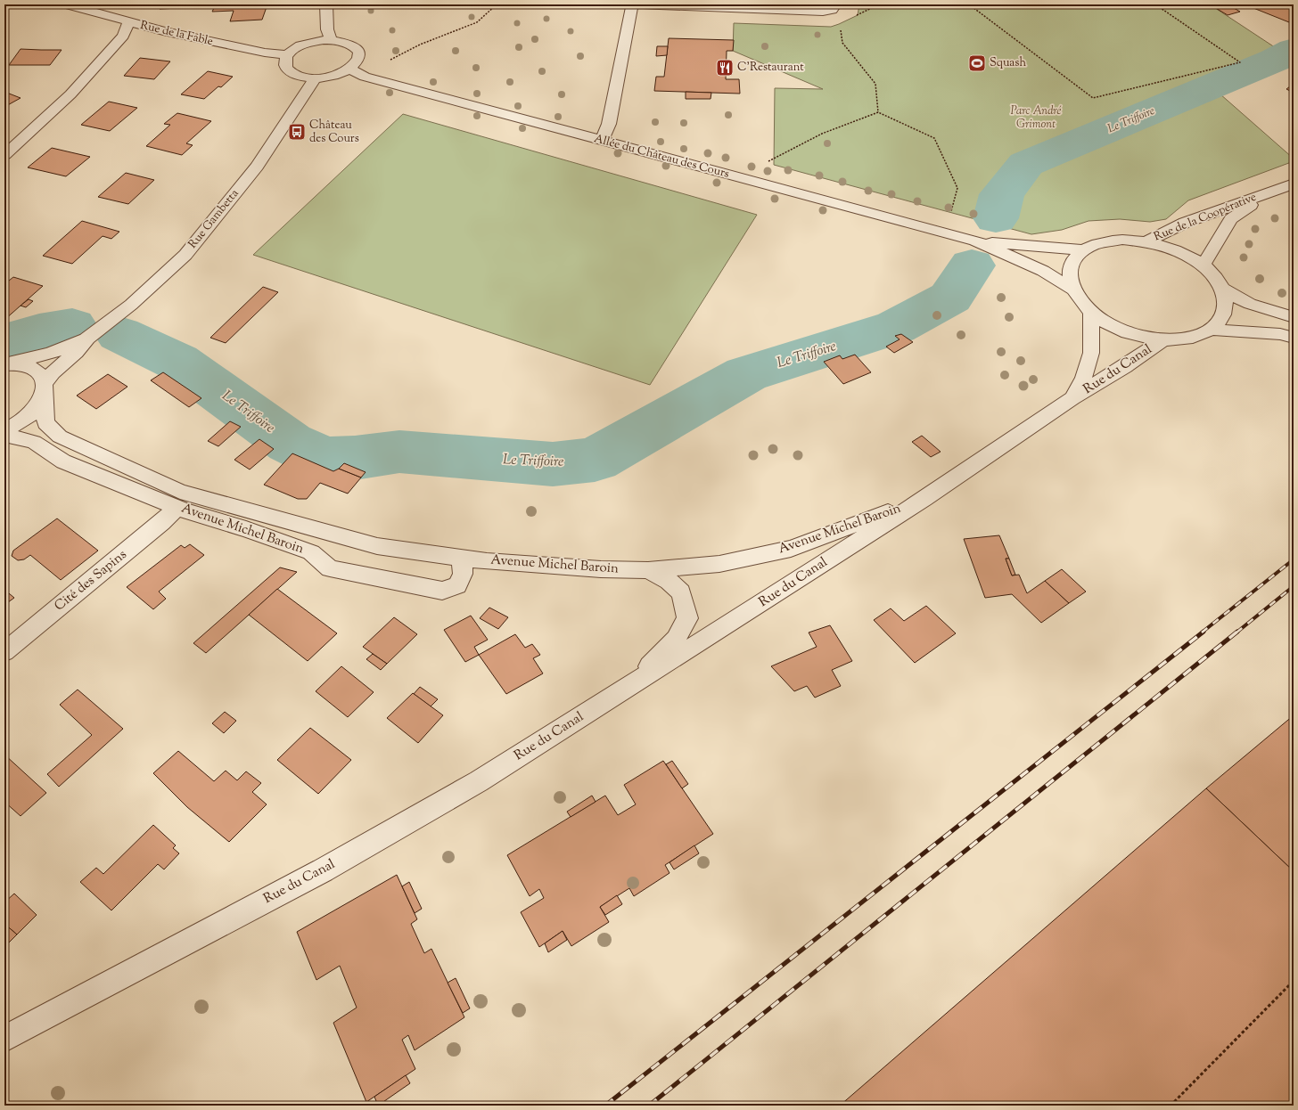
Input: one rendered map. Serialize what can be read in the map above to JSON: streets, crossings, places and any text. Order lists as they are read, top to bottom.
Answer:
{
  "streets": {
    "street": [
      "Rue de la Fable",
      "Allée du Château des Cours",
      "Rue de la Coopérative",
      "Rue Gambetta",
      "Rue du Canal",
      "Avenue Michel Baroin",
      "Cité des Sapins"
    ]
  },
  "crossings": [
    ["Rue Gambetta", "Avenue Michel Baroin"],
    ["Rue du Canal", "Avenue Michel Baroin"],
    ["Avenue Michel Baroin", "Cité des Sapins"]
  ],
  "water": ["Le Triffoire"],
  "parks": ["Parc André Grimont"],
  "places": {
    "sports": ["Squash"],
    "restaurant": ["C'Restaurant"],
    "bus stop": ["Château des Cours"]
  }
}
